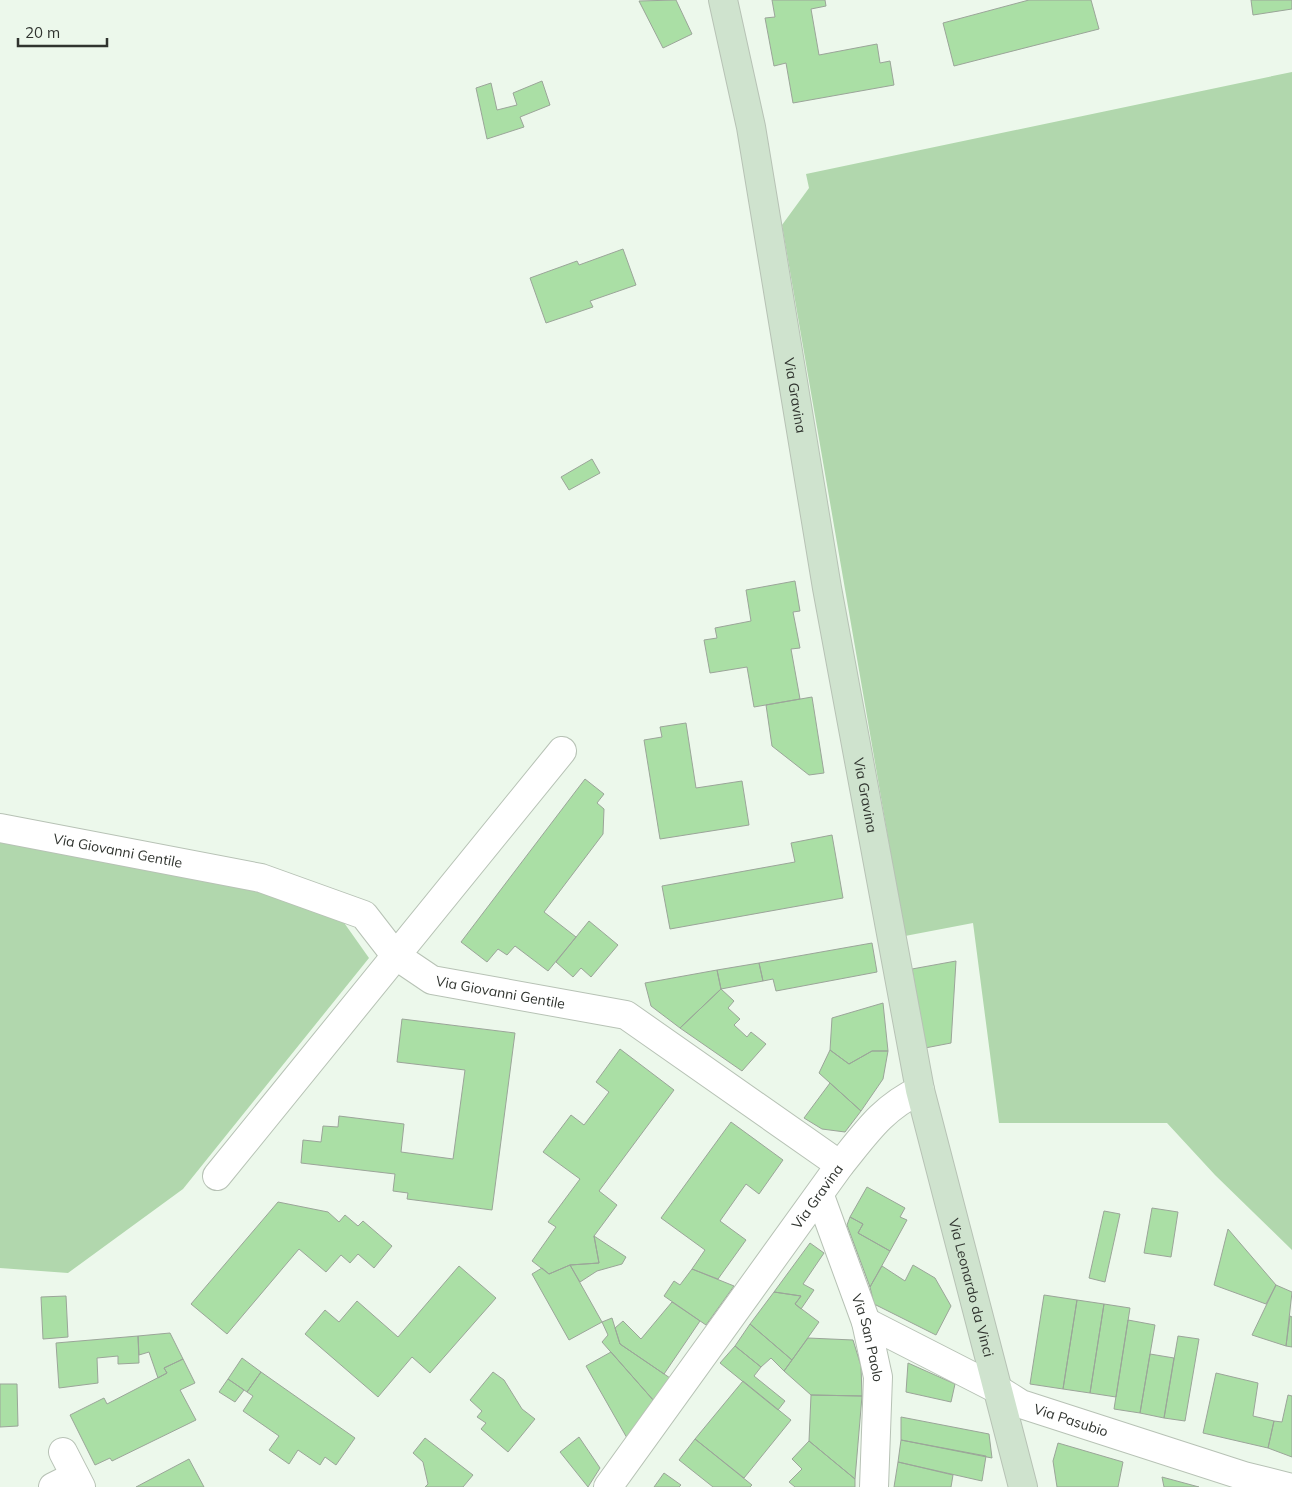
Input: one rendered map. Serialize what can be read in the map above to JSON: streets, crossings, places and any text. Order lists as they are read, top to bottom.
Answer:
{
  "streets": {
    "street": [
      "Via Gravina",
      "Via Giovanni Gentile",
      "Via Leonardo da Vinci",
      "Via San Paolo",
      "Via Pasubio"
    ]
  },
  "crossings": [
    ["Via Gravina", "Via Giovanni Gentile"],
    ["Via Gravina", "Via Leonardo da Vinci"],
    ["Via Gravina", "Via San Paolo"],
    ["Via Leonardo da Vinci", "Via Pasubio"],
    ["Via San Paolo", "Via Pasubio"]
  ],
  "scale_bar": "20 m"
}
